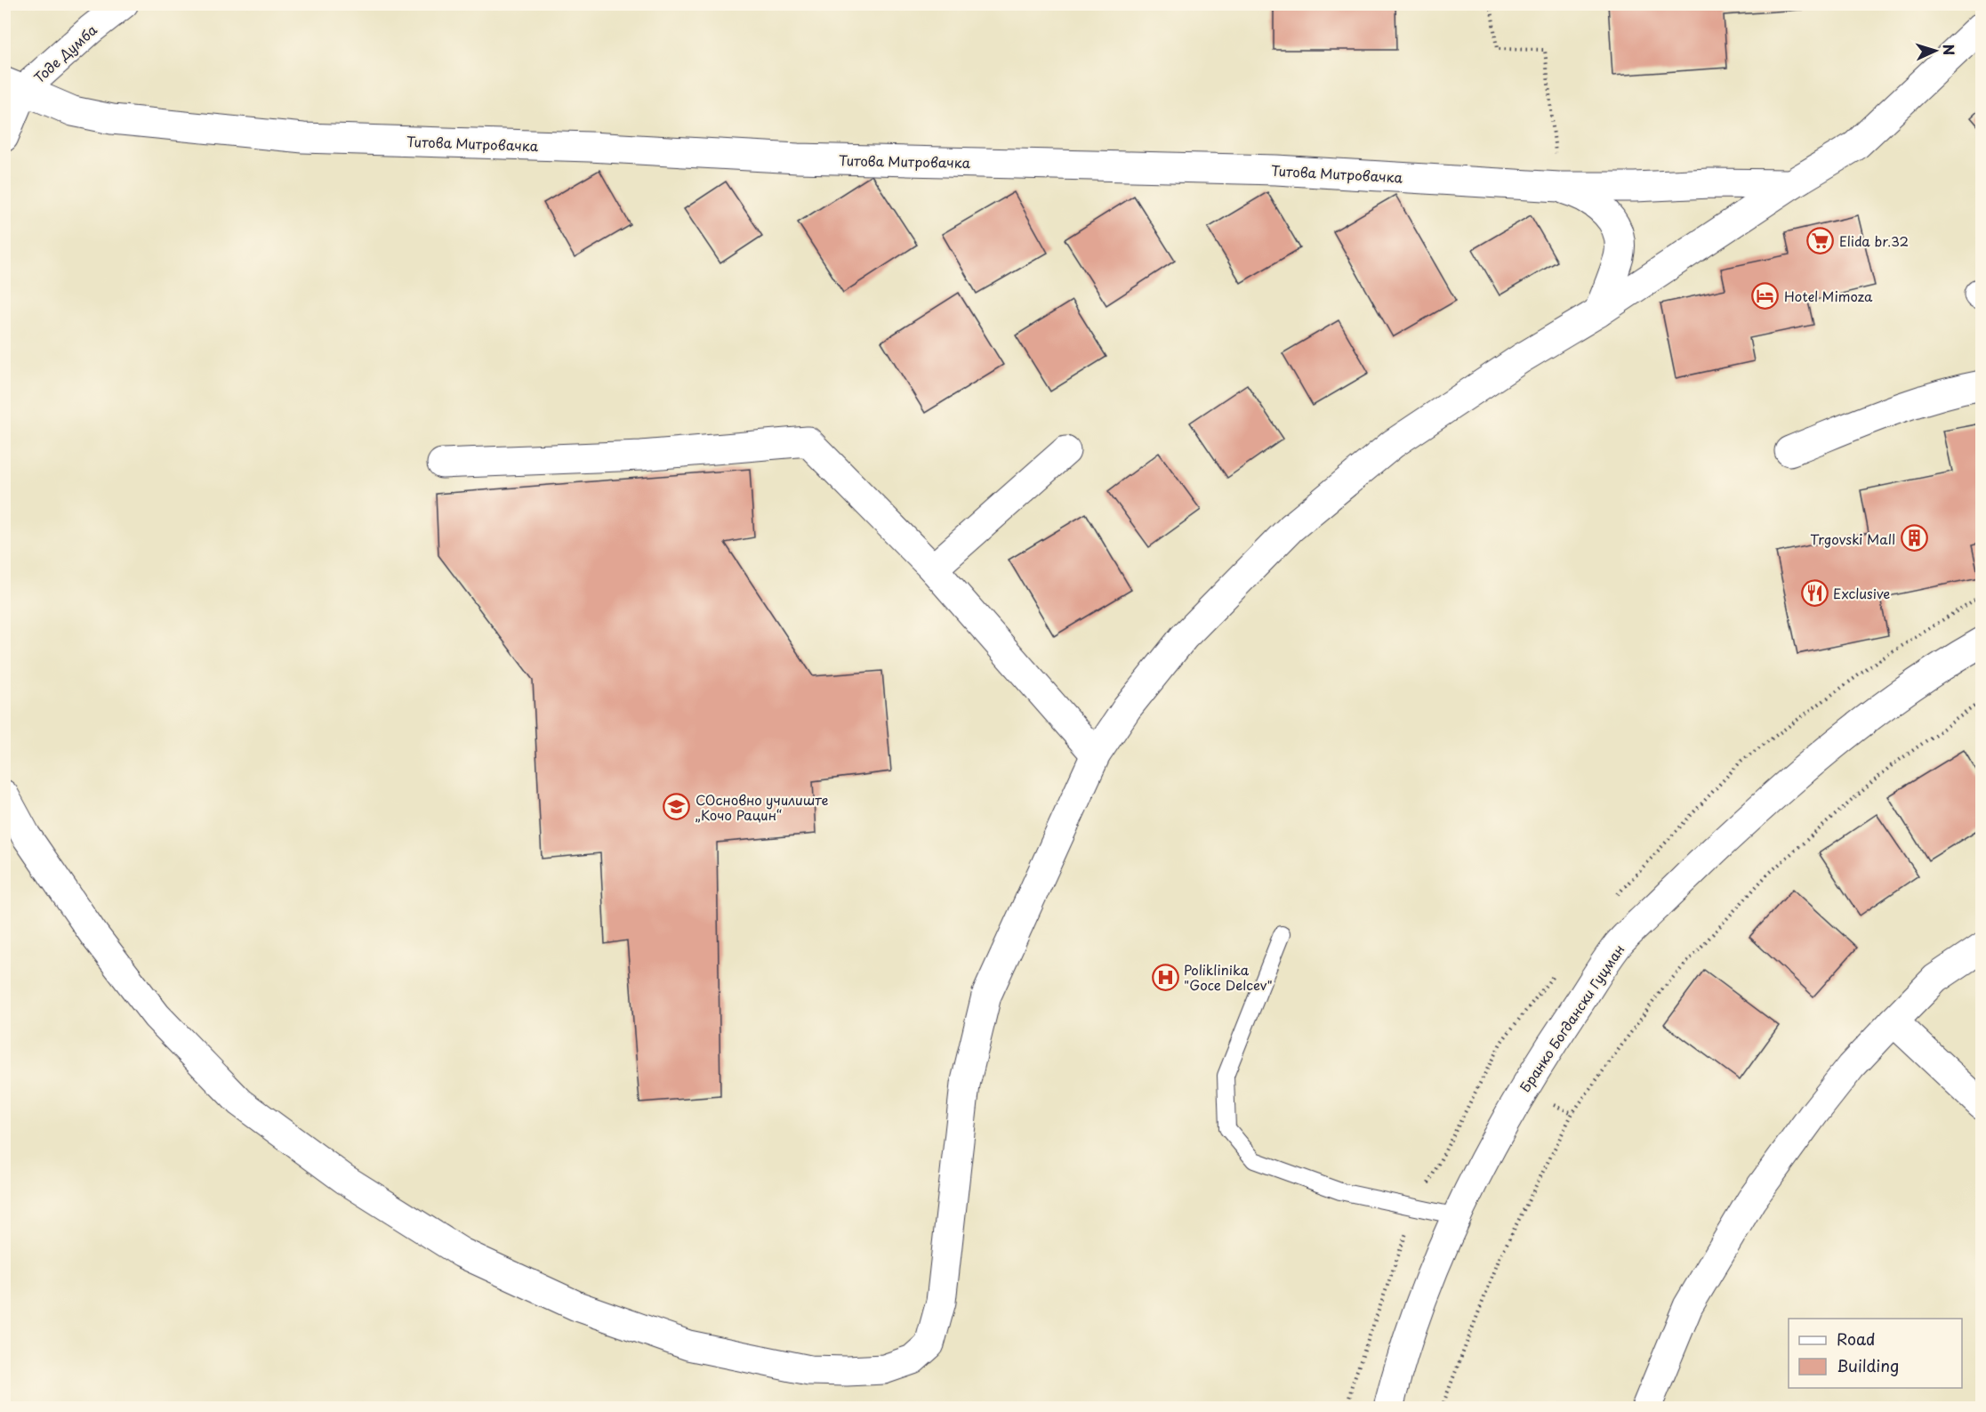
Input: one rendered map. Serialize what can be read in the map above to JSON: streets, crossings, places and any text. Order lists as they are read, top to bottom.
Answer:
{
  "streets": {
    "street": ["Тоде Думба", "Титова Митровачка", "Бранко Богдански Гуцман"]
  },
  "crossings": [
    ["Тоде Думба", "Титова Митровачка"]
  ],
  "places": {
    "supermarket": ["Elida br.32"],
    "hotel": ["Hotel Mimoza"],
    "building": ["Trgovski Mall"],
    "restaurant": ["Exclusive"],
    "school or university": ["СОсновно училиште „Кочо Рацин“"],
    "hospital": ["Poliklinika \"Goce Delcev\""]
  },
  "legend": ["Road", "Building"],
  "north": "right"
}
